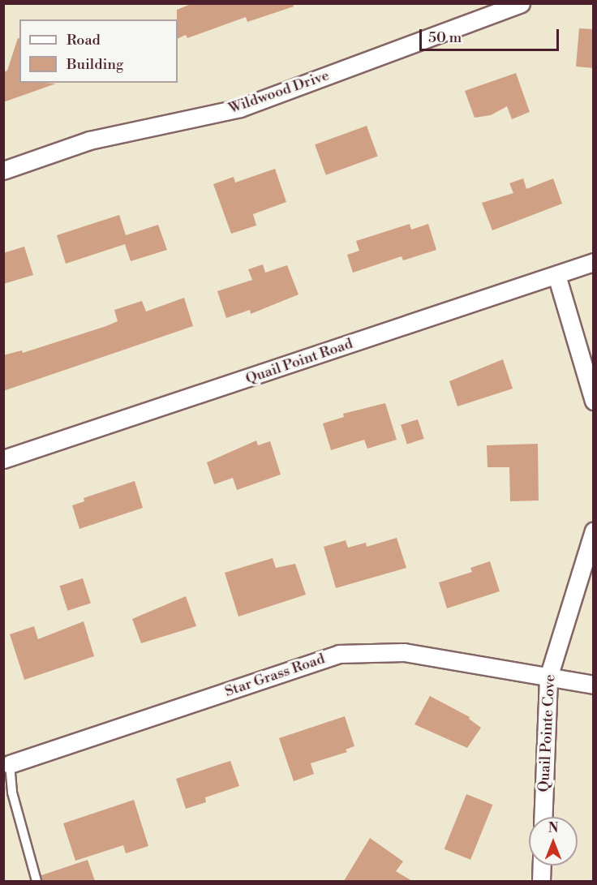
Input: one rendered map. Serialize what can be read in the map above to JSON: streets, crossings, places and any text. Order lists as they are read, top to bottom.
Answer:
{
  "streets": {
    "street": [
      "Wildwood Drive",
      "Quail Point Road",
      "Star Grass Road",
      "Quail Pointe Cove"
    ]
  },
  "crossings": [
    ["Star Grass Road", "Quail Pointe Cove"]
  ],
  "legend": ["Road", "Building"],
  "scale_bar": "50 m",
  "north": "top"
}
